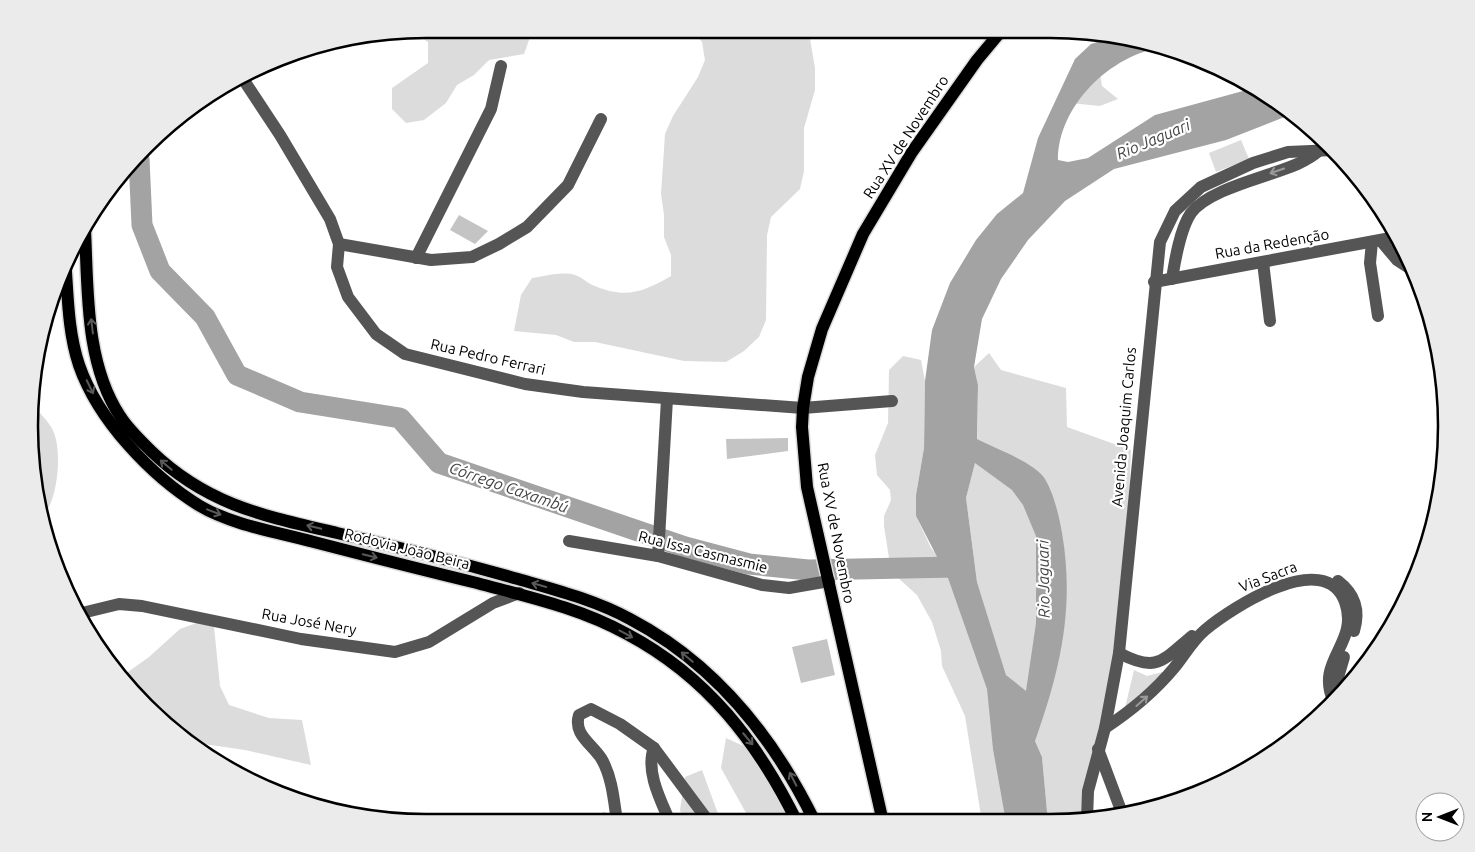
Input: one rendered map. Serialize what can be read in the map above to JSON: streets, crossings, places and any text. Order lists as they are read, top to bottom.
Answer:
{
  "streets": {
    "main road": ["Rua XV de Novembro", "Rodovia João Beira"],
    "street": [
      "Rua da Redenção",
      "Rua Pedro Ferrari",
      "Avenida Joaquim Carlos",
      "Rua Issa Casmasmie",
      "Via Sacra",
      "Rua José Nery"
    ]
  },
  "crossings": [
    ["Rua XV de Novembro", "Rua Pedro Ferrari"],
    ["Rua XV de Novembro", "Rua Issa Casmasmie"],
    ["Rua da Redenção", "Avenida Joaquim Carlos"],
    ["Avenida Joaquim Carlos", "Via Sacra"],
    ["Rodovia João Beira", "Rua José Nery"]
  ],
  "water": ["Rio Jaguari", "Córrego Caxambú"],
  "north": "left"
}
